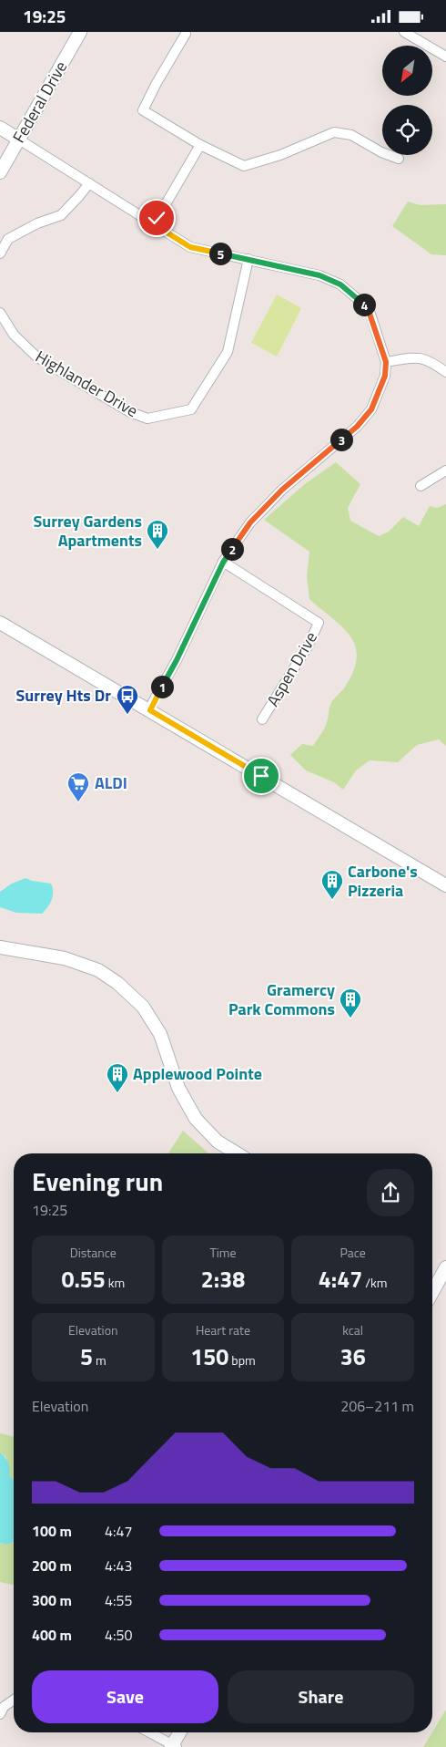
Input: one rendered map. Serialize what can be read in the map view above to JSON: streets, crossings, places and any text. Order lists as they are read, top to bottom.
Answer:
{
  "streets": {
    "street": ["Federal Drive", "Highlander Drive", "Aspen Drive"]
  },
  "places": {
    "building": [
      "Surrey Gardens Apartments",
      "Carbone's Pizzeria",
      "Gramercy Park Commons",
      "Applewood Pointe"
    ],
    "bus stop": ["Surrey Hts Dr"],
    "supermarket": ["ALDI"]
  },
  "north": "bottom left",
  "page": {
    "status": "19:25",
    "pins": [
      "5",
      "4",
      "3",
      "2",
      "1"
    ],
    "heading": ["Evening run", "19:25"],
    "stats": [
      ["Distance", "0.55 km"],
      ["Time", "2:38"],
      ["Pace", "4:47 /km"],
      ["Elevation", "5 m"],
      ["Heart rate", "150 bpm"],
      ["kcal", "36"]
    ],
    "chart": ["Elevation", "206–211 m"],
    "list": [
      {
        "name": "100 m",
        "note": "4:47"
      },
      {
        "name": "200 m",
        "note": "4:43"
      },
      {
        "name": "300 m",
        "note": "4:55"
      },
      {
        "name": "400 m",
        "note": "4:50"
      }
    ],
    "buttons": ["Save", "Share"]
  }
}
